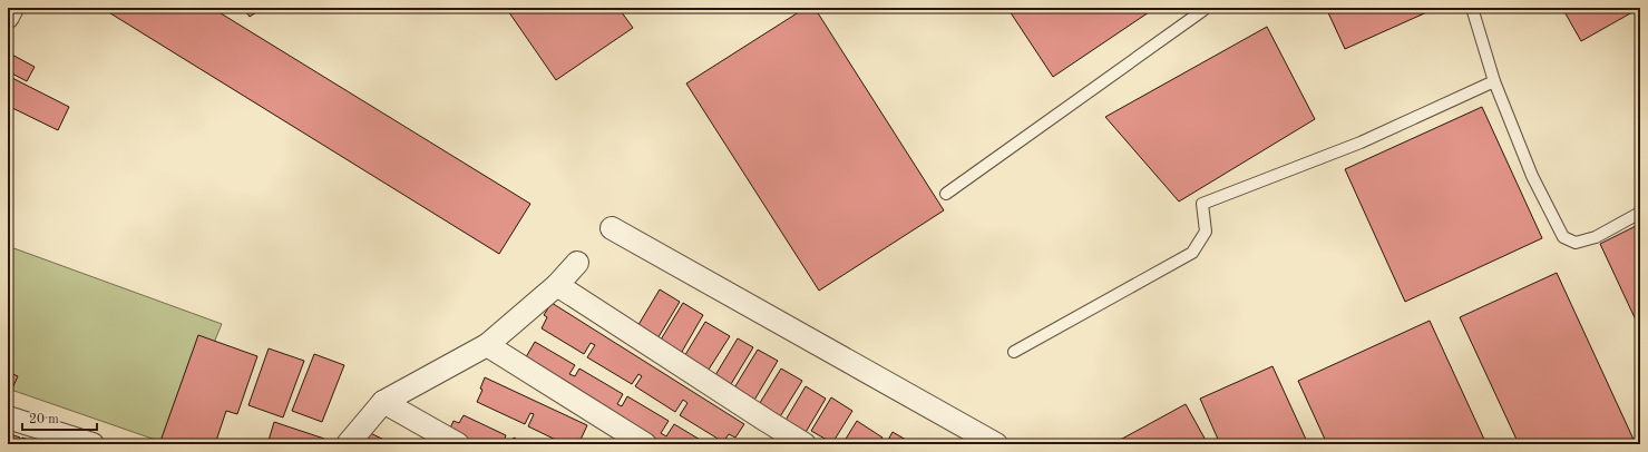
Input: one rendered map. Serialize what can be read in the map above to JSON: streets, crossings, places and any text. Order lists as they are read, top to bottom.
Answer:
{
  "scale_bar": "20 m"
}
